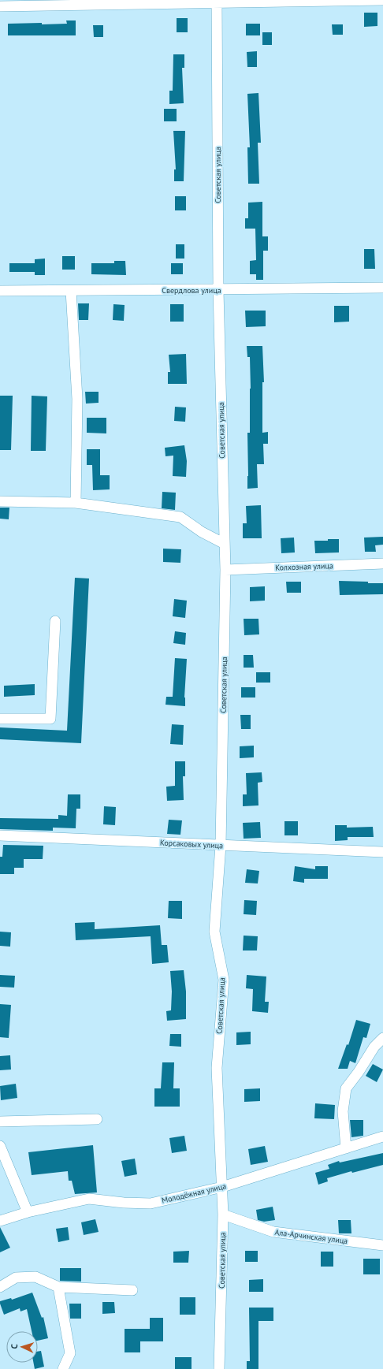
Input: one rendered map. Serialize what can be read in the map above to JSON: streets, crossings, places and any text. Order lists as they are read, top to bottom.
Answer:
{
  "streets": {
    "street": [
      "Советская улица",
      "Свердлова улица",
      "Колхозная улица",
      "Корсаковых улица",
      "Молодёжная улица",
      "Ала-Арчинская улица"
    ]
  },
  "crossings": [
    ["Советская улица", "Свердлова улица"],
    ["Советская улица", "Колхозная улица"],
    ["Советская улица", "Корсаковых улица"],
    ["Советская улица", "Молодёжная улица"],
    ["Советская улица", "Ала-Арчинская улица"]
  ],
  "north": "left"
}
